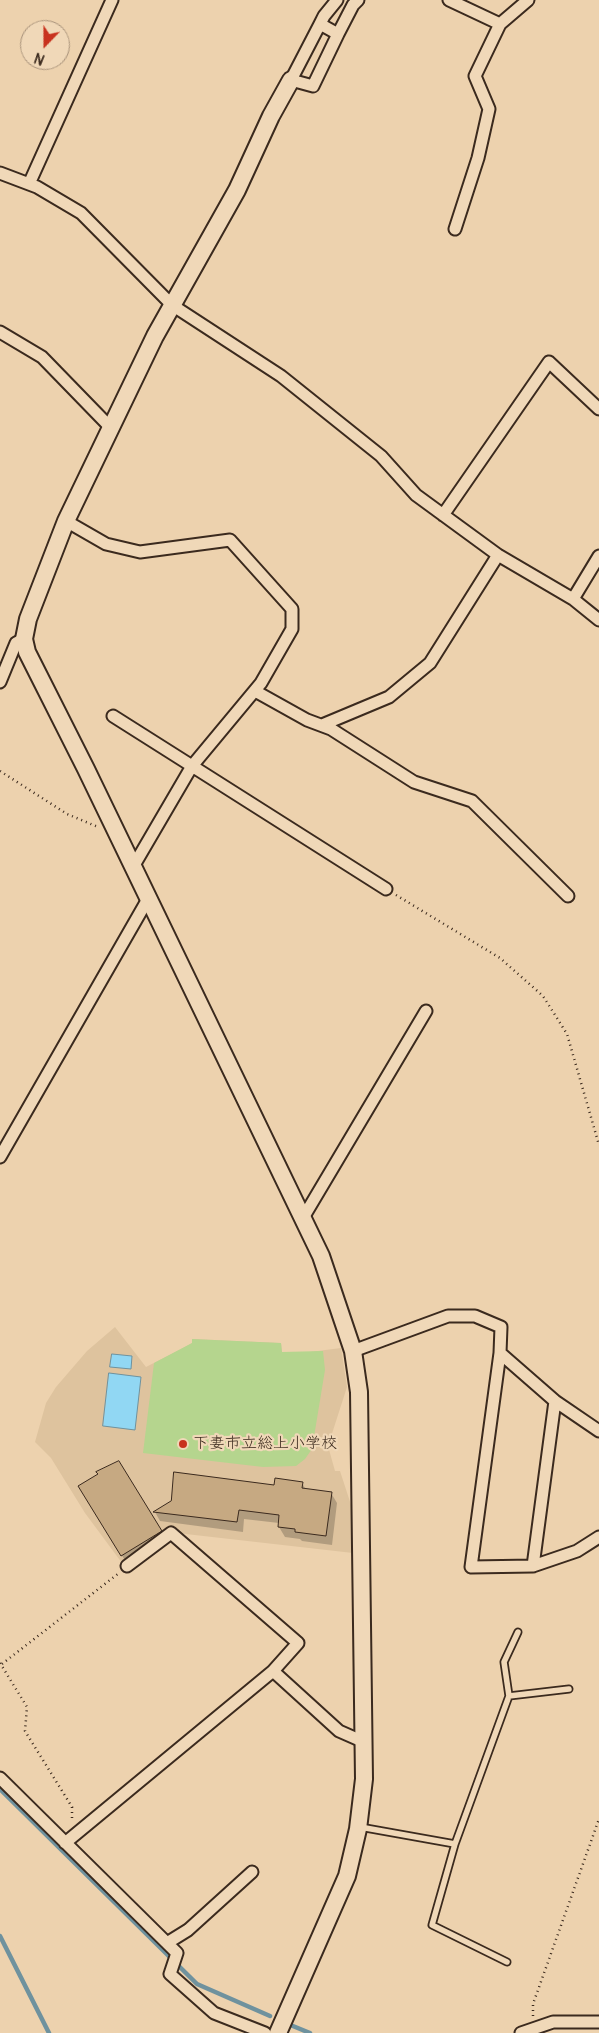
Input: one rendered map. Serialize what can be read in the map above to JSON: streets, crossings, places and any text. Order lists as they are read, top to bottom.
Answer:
{
  "places": ["下妻市立総上小学校"],
  "north": "bottom"
}
